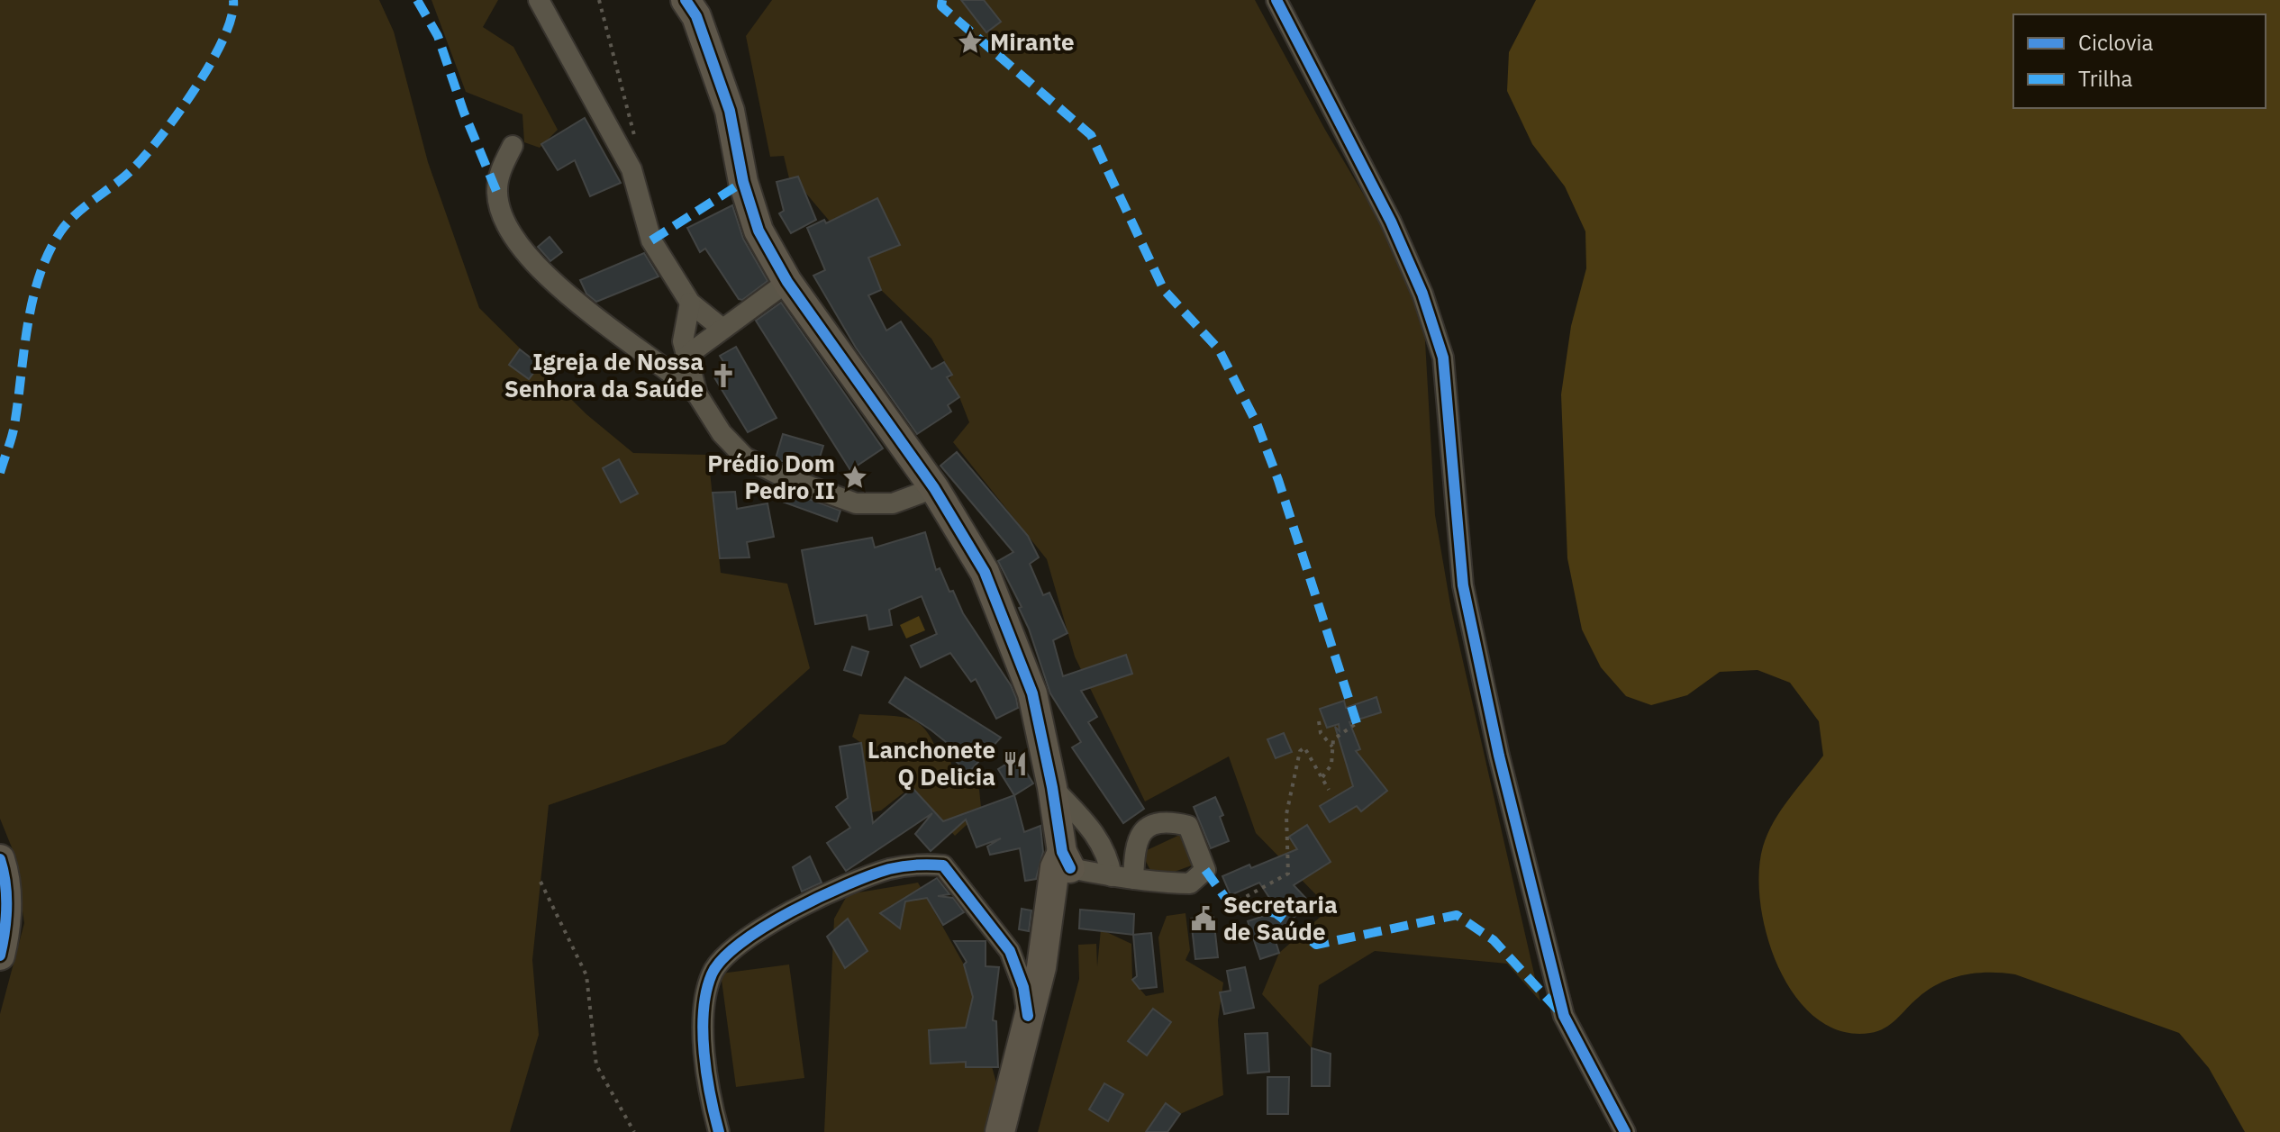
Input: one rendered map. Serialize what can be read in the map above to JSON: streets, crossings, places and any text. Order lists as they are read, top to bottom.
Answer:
{
  "places": {
    "place": ["Mirante", "Prédio Dom Pedro II"],
    "church": ["Igreja de Nossa Senhora da Saúde"],
    "restaurant": ["Lanchonete Q Delicia"],
    "public building": ["Secretaria de Saúde"]
  },
  "legend": ["Ciclovia", "Trilha"]
}
